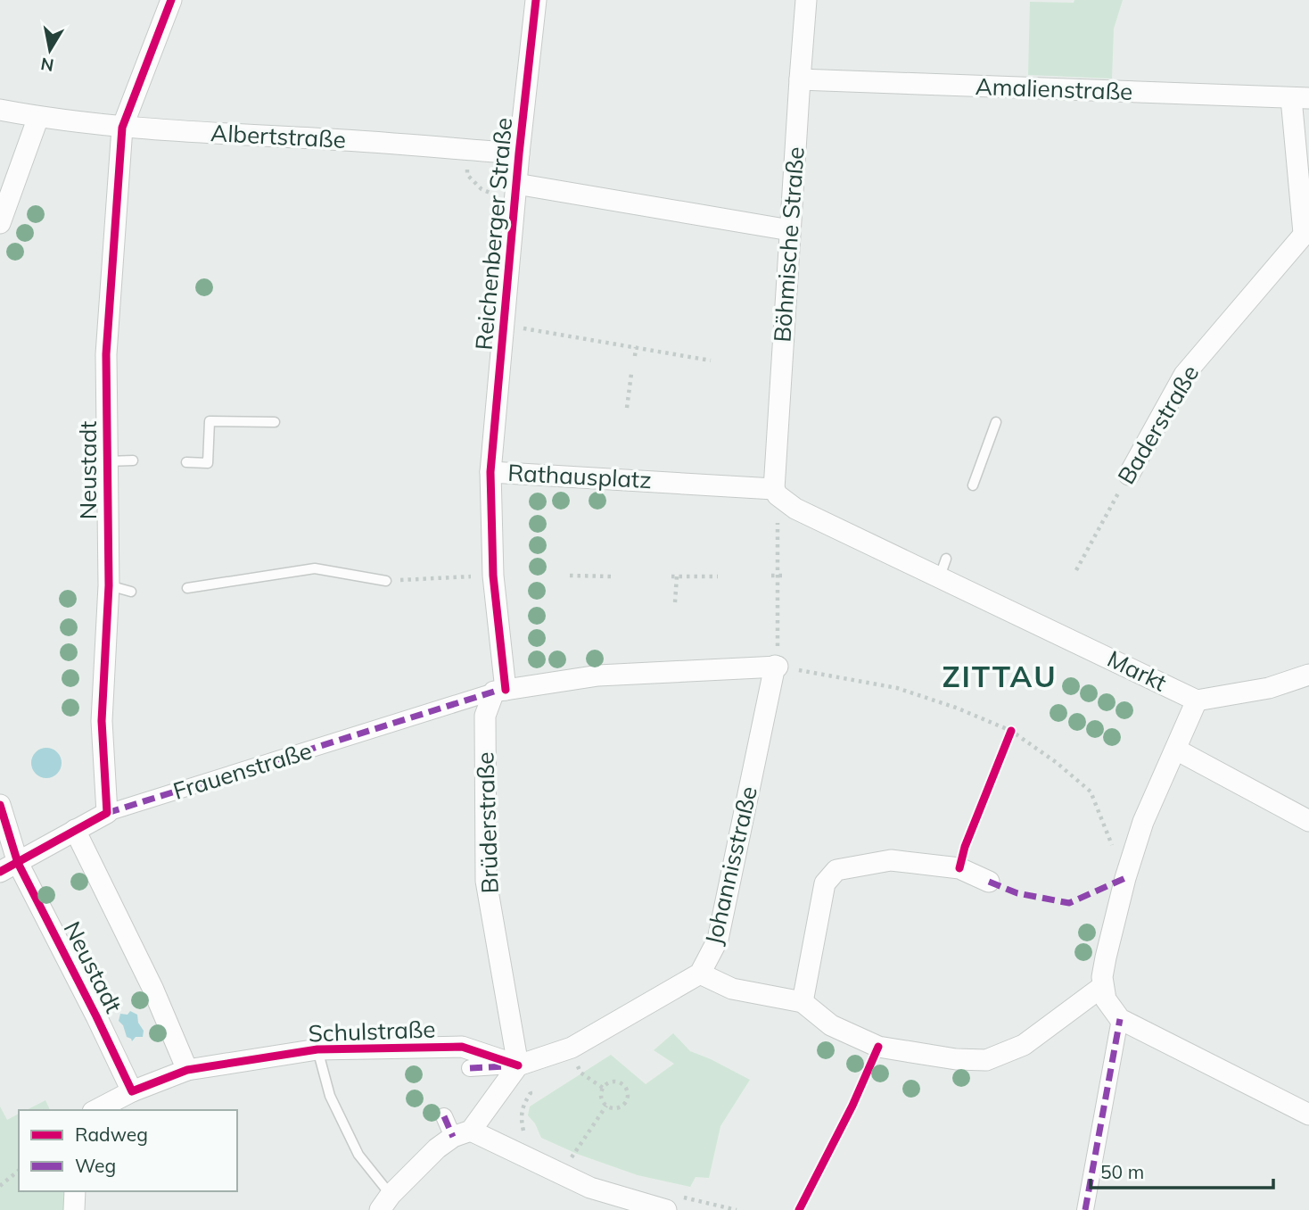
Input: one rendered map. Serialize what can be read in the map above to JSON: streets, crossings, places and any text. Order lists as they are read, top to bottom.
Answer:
{
  "streets": {
    "street": [
      "Amalienstraße",
      "Albertstraße",
      "Reichenberger Straße",
      "Böhmische Straße",
      "Baderstraße",
      "Neustadt",
      "Rathausplatz",
      "Markt",
      "Frauenstraße",
      "Brüderstraße",
      "Johannisstraße",
      "Schulstraße"
    ]
  },
  "crossings": [
    ["Amalienstraße", "Böhmische Straße"],
    ["Amalienstraße", "Baderstraße"],
    ["Albertstraße", "Reichenberger Straße"],
    ["Albertstraße", "Neustadt"],
    ["Reichenberger Straße", "Rathausplatz"],
    ["Böhmische Straße", "Rathausplatz"],
    ["Böhmische Straße", "Markt"],
    ["Neustadt", "Frauenstraße"],
    ["Neustadt", "Schulstraße"],
    ["Rathausplatz", "Markt"],
    ["Rathausplatz", "Frauenstraße"],
    ["Rathausplatz", "Brüderstraße"],
    ["Frauenstraße", "Brüderstraße"],
    ["Brüderstraße", "Johannisstraße"],
    ["Brüderstraße", "Schulstraße"],
    ["Johannisstraße", "Schulstraße"]
  ],
  "districts": ["ZITTAU"],
  "legend": ["Radweg", "Weg"],
  "scale_bar": "50 m",
  "north": "bottom"
}
